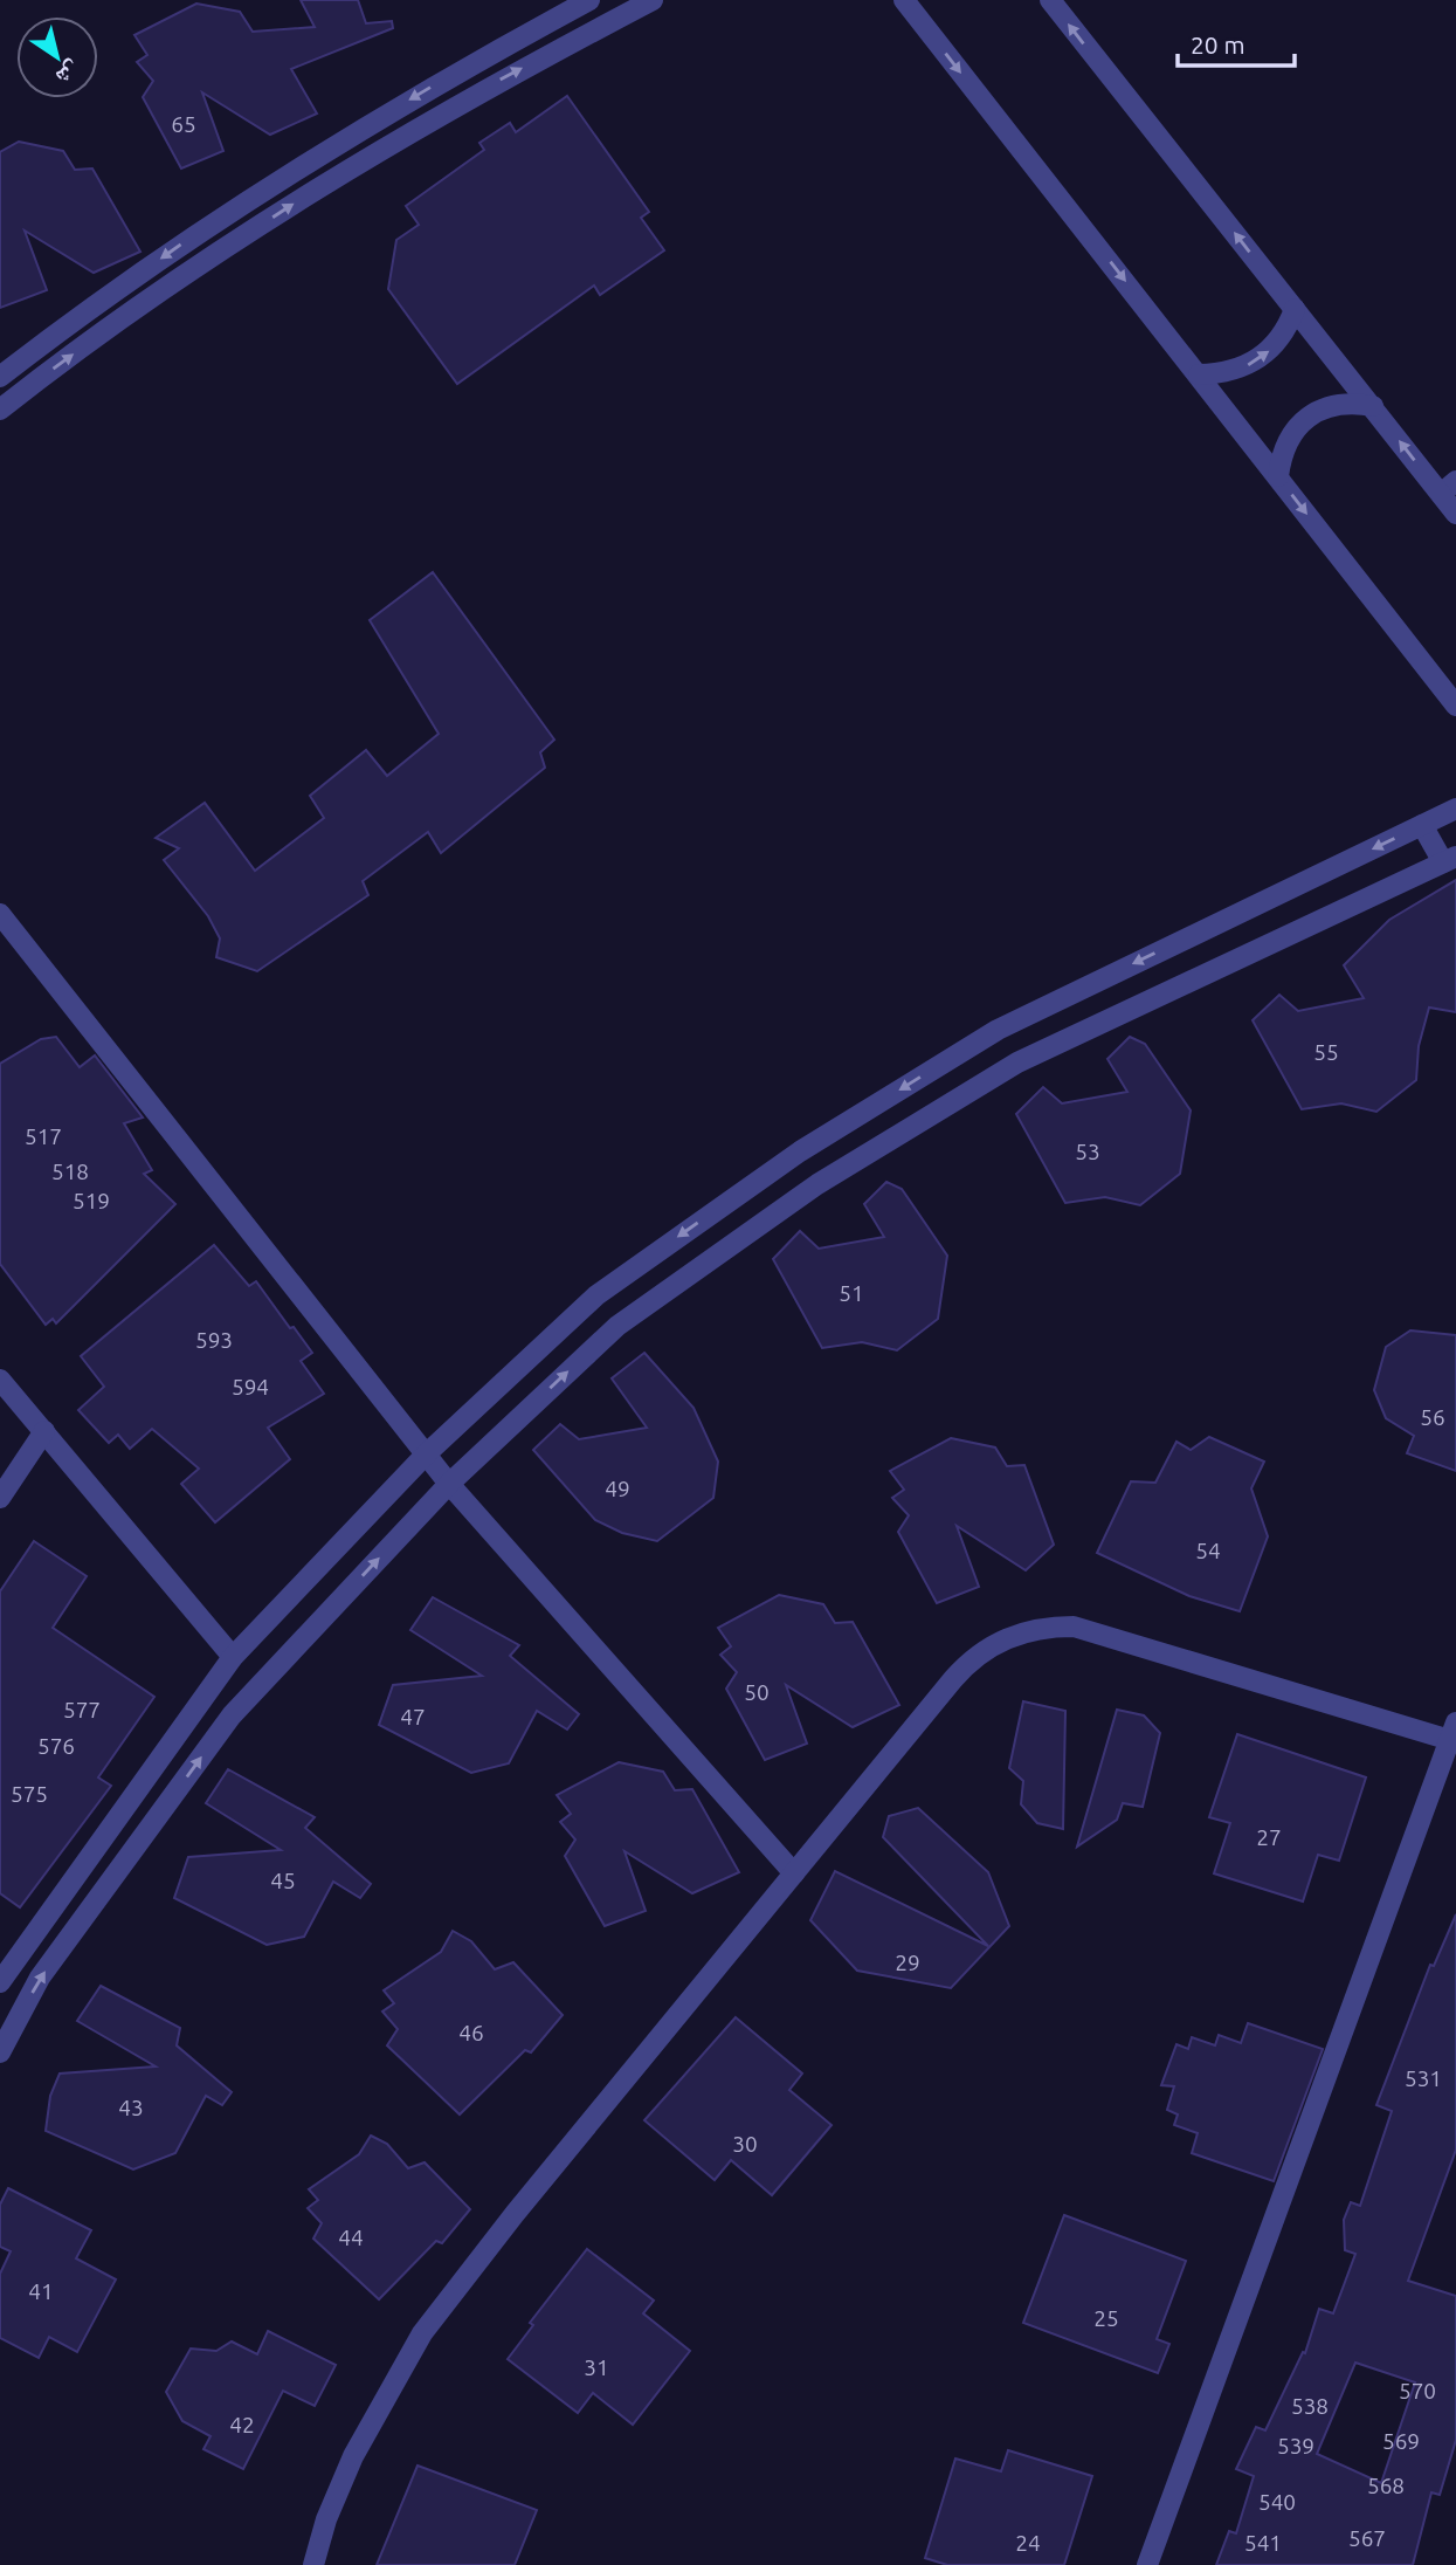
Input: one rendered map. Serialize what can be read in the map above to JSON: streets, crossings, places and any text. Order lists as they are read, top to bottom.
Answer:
{
  "house_numbers": [
    "65",
    "55",
    "517",
    "53",
    "518",
    "519",
    "51",
    "593",
    "594",
    "56",
    "49",
    "54",
    "50",
    "577",
    "47",
    "576",
    "575",
    "27",
    "45",
    "29",
    "46",
    "531",
    "43",
    "30",
    "44",
    "41",
    "25",
    "31",
    "570",
    "538",
    "42",
    "569",
    "539",
    "568",
    "540",
    "567",
    "24",
    "541"
  ],
  "scale_bar": "20 m",
  "north": "bottom right"
}
